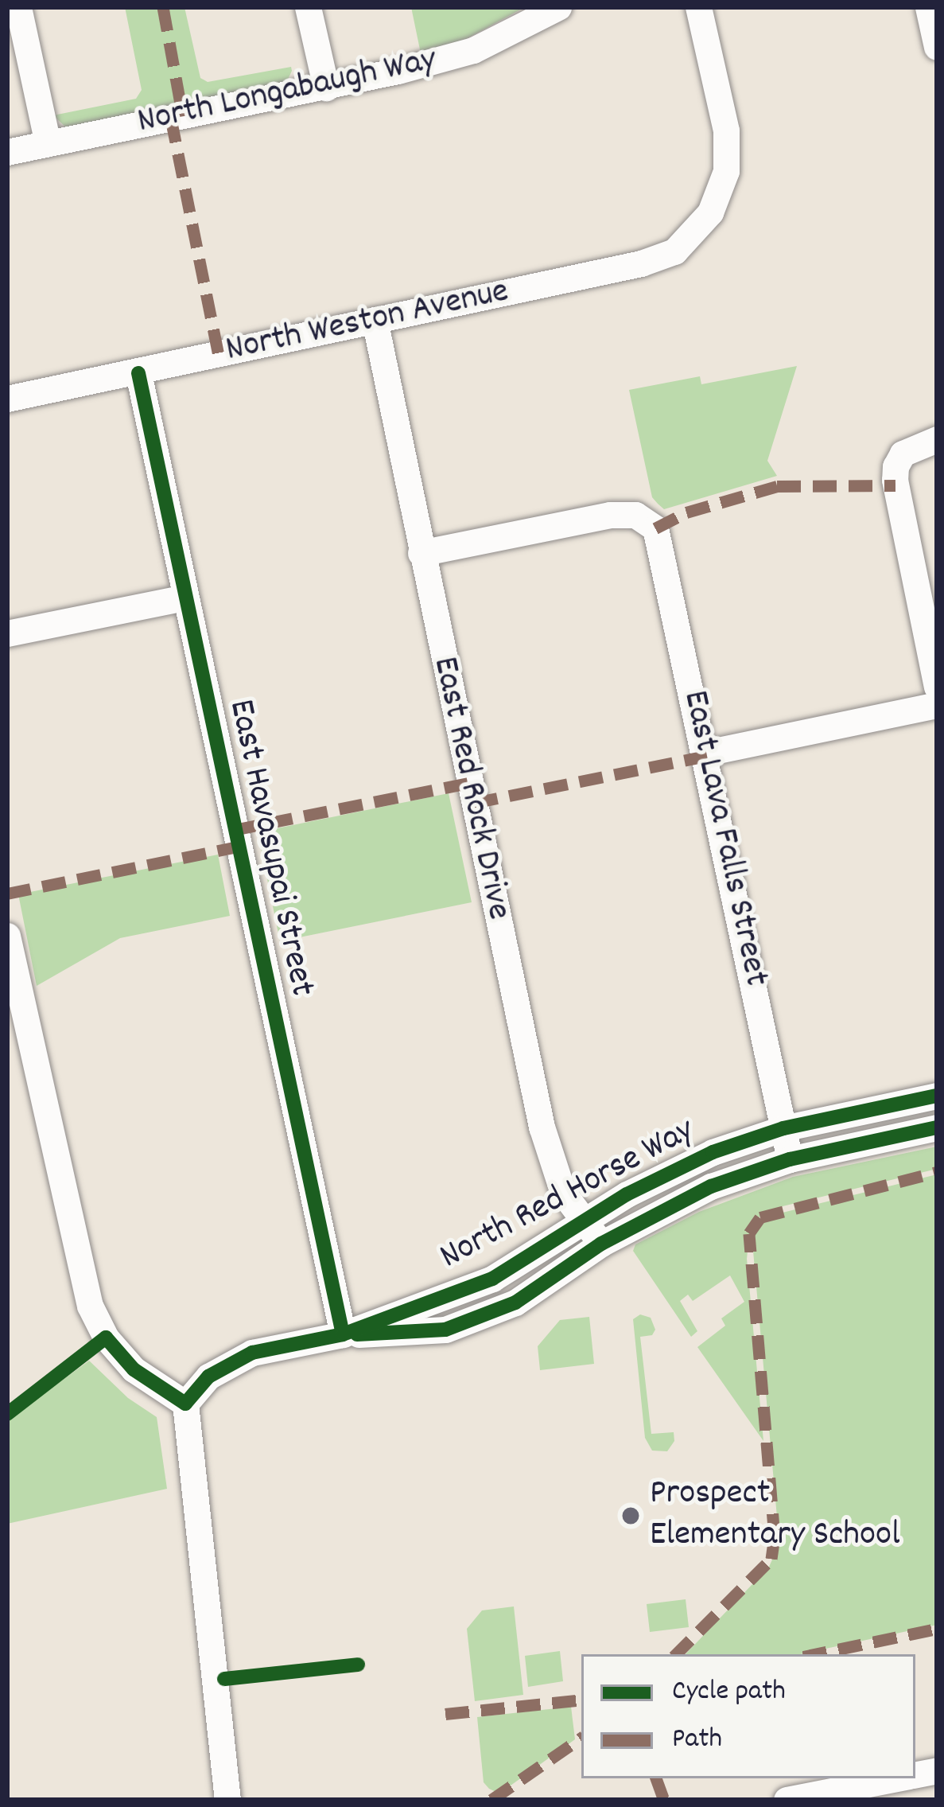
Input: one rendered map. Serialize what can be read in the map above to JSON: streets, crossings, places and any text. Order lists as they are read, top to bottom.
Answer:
{
  "streets": {
    "street": [
      "North Longabaugh Way",
      "North Weston Avenue",
      "East Red Rock Drive",
      "East Lava Falls Street",
      "East Havasupai Street",
      "North Red Horse Way"
    ]
  },
  "crossings": [
    ["North Weston Avenue", "East Red Rock Drive"],
    ["North Weston Avenue", "East Havasupai Street"],
    ["East Red Rock Drive", "East Lava Falls Street"],
    ["East Red Rock Drive", "North Red Horse Way"],
    ["East Lava Falls Street", "North Red Horse Way"],
    ["East Havasupai Street", "North Red Horse Way"]
  ],
  "places": ["Prospect Elementary School"],
  "legend": ["Cycle path", "Path"]
}
